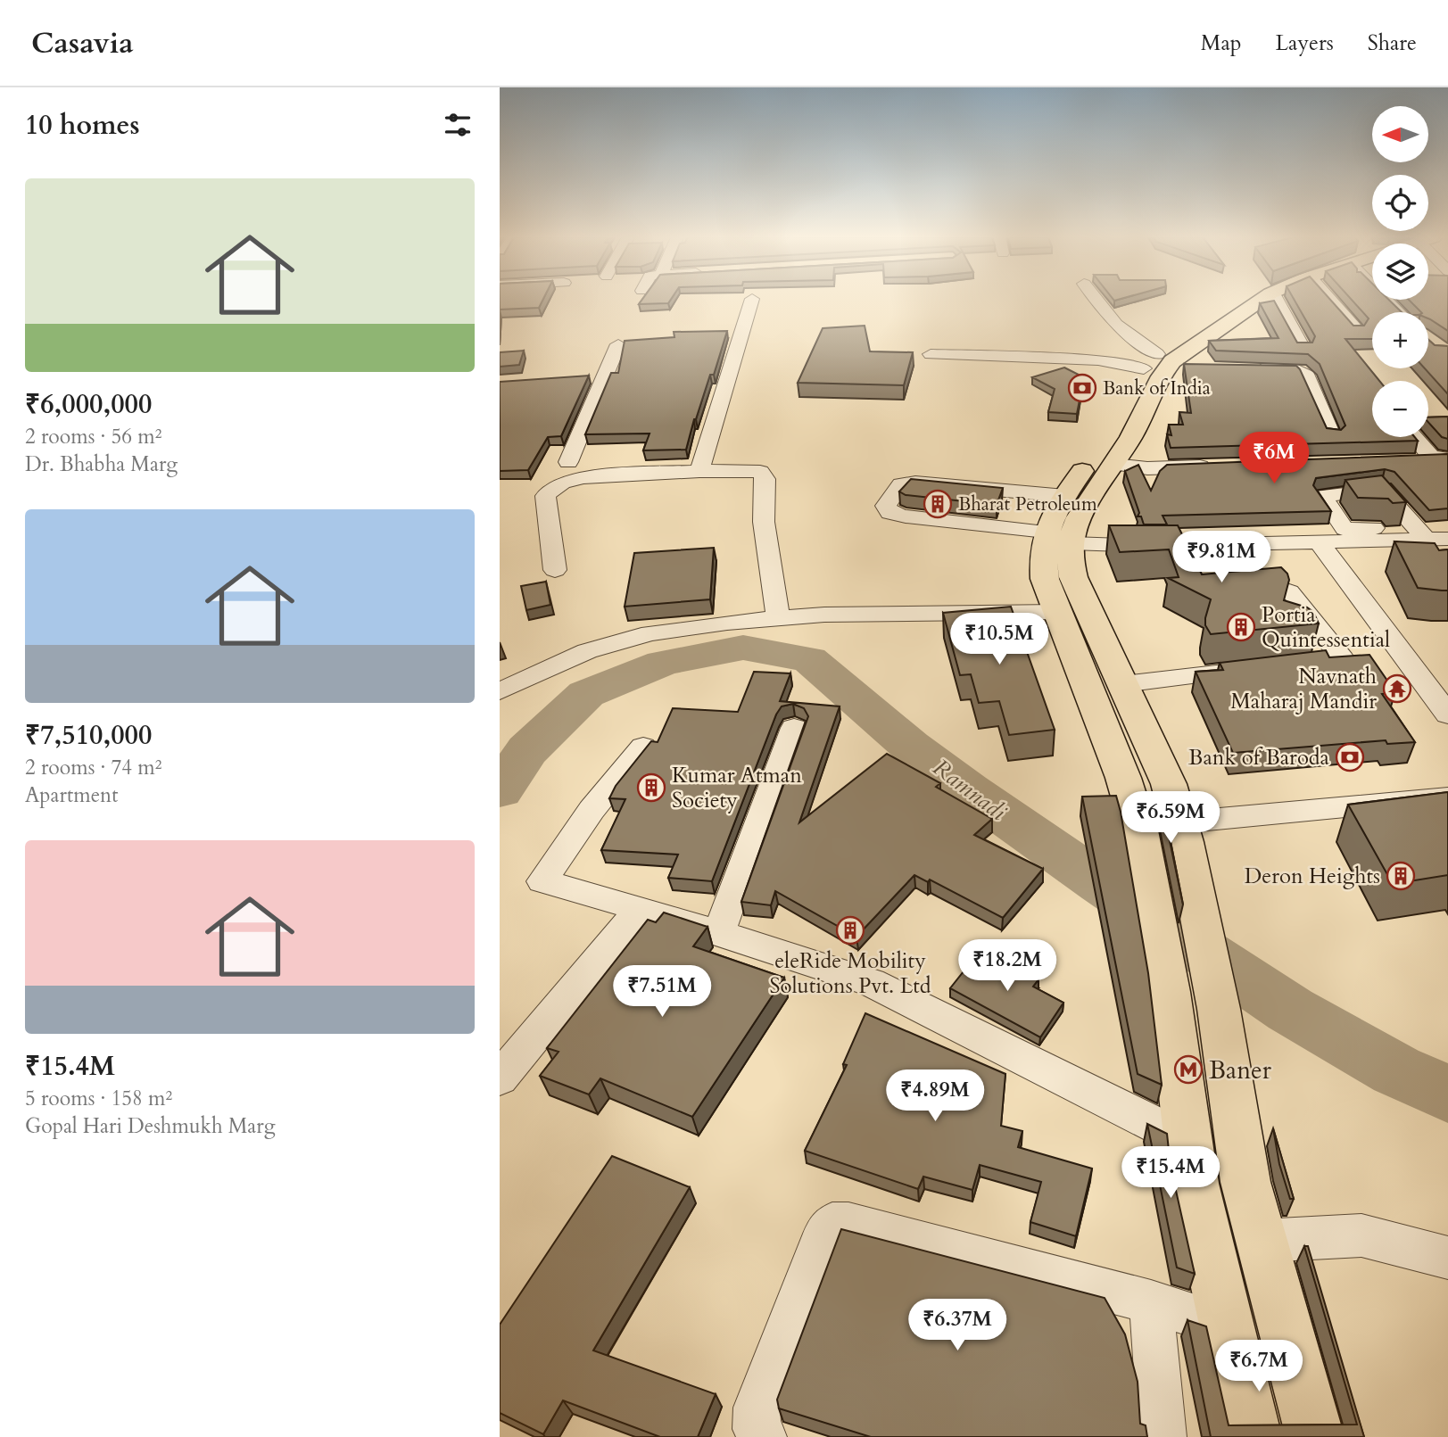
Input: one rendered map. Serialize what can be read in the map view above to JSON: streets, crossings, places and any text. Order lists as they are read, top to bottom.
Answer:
{
  "water": ["Ramnadi"],
  "places": {
    "bank": ["Bank of India", "Bank of Baroda"],
    "building": [
      "Bharat Petroleum",
      "Portia Quintessential",
      "Kumar Atman Society",
      "Deron Heights",
      "eleRide Mobility Solutions Pvt. Ltd"
    ],
    "temple": ["Navnath Maharaj Mandir"],
    "metro station": ["Baner"]
  },
  "north": "left",
  "page": {
    "header": "Casavia",
    "nav": ["Map", "Layers", "Share"],
    "heading": "10 homes",
    "map_buttons": ["+", "−"],
    "list": [
      {
        "name": "₹6,000,000",
        "note": "2 rooms · 56 m² · Dr. Bhabha Marg"
      },
      {
        "name": "₹7,510,000",
        "note": "2 rooms · 74 m² · Apartment"
      },
      {
        "name": "₹15.4M",
        "note": "5 rooms · 158 m² · Gopal Hari Deshmukh Marg"
      }
    ],
    "price": [
      "₹6M",
      "₹9.81M",
      "₹10.5M",
      "₹6.59M",
      "₹18.2M",
      "₹7.51M",
      "₹4.89M",
      "₹15.4M",
      "₹6.37M",
      "₹6.7M"
    ]
  }
}
